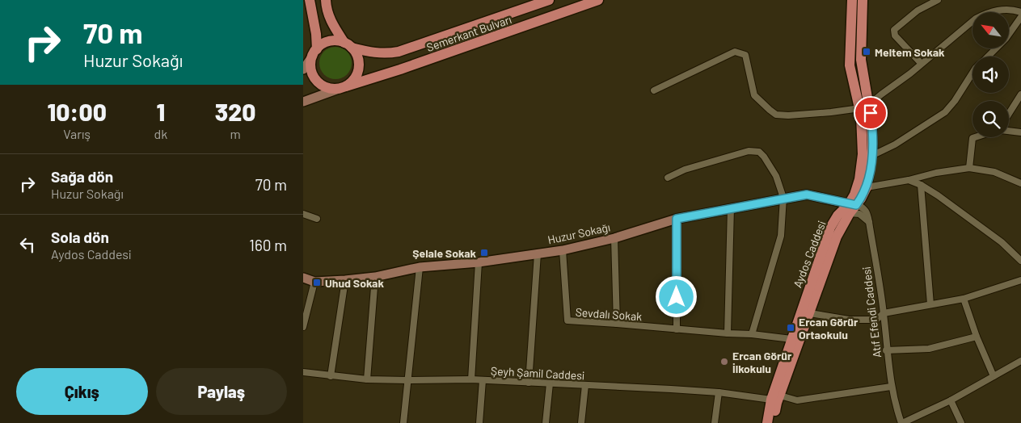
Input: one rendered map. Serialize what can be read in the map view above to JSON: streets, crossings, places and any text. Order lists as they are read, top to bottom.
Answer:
{
  "streets": {
    "main road": ["Semerkant Bulvarı", "Aydos Caddesi"],
    "street": [
      "Huzur Sokağı",
      "Atıf Efendi Caddesi",
      "Sevdalı Sokak",
      "Şeyh Şamil Caddesi"
    ]
  },
  "crossings": [
    ["Huzur Sokağı", "Aydos Caddesi"],
    ["Huzur Sokağı", "Atıf Efendi Caddesi"],
    ["Huzur Sokağı", "Sevdalı Sokak"],
    ["Aydos Caddesi", "Atıf Efendi Caddesi"],
    ["Aydos Caddesi", "Sevdalı Sokak"],
    ["Aydos Caddesi", "Şeyh Şamil Caddesi"],
    ["Atıf Efendi Caddesi", "Şeyh Şamil Caddesi"]
  ],
  "places": {
    "transit": [
      "Meltem Sokak",
      "Şelale Sokak",
      "Uhud Sokak",
      "Ercan Görür Ortaokulu"
    ],
    "other": ["Ercan Görür İlkokulu"]
  },
  "north": "top left",
  "page": {
    "turn": ["70 m", "Huzur Sokağı"],
    "eta": [
      "10:00",
      "Varış",
      "1",
      "dk",
      "320",
      "m"
    ],
    "list": [
      {
        "name": "Sağa dön",
        "note": "Huzur Sokağı",
        "value": "70 m"
      },
      {
        "name": "Sola dön",
        "note": "Aydos Caddesi",
        "value": "160 m"
      }
    ],
    "buttons": ["Çıkış", "Paylaş"]
  }
}
